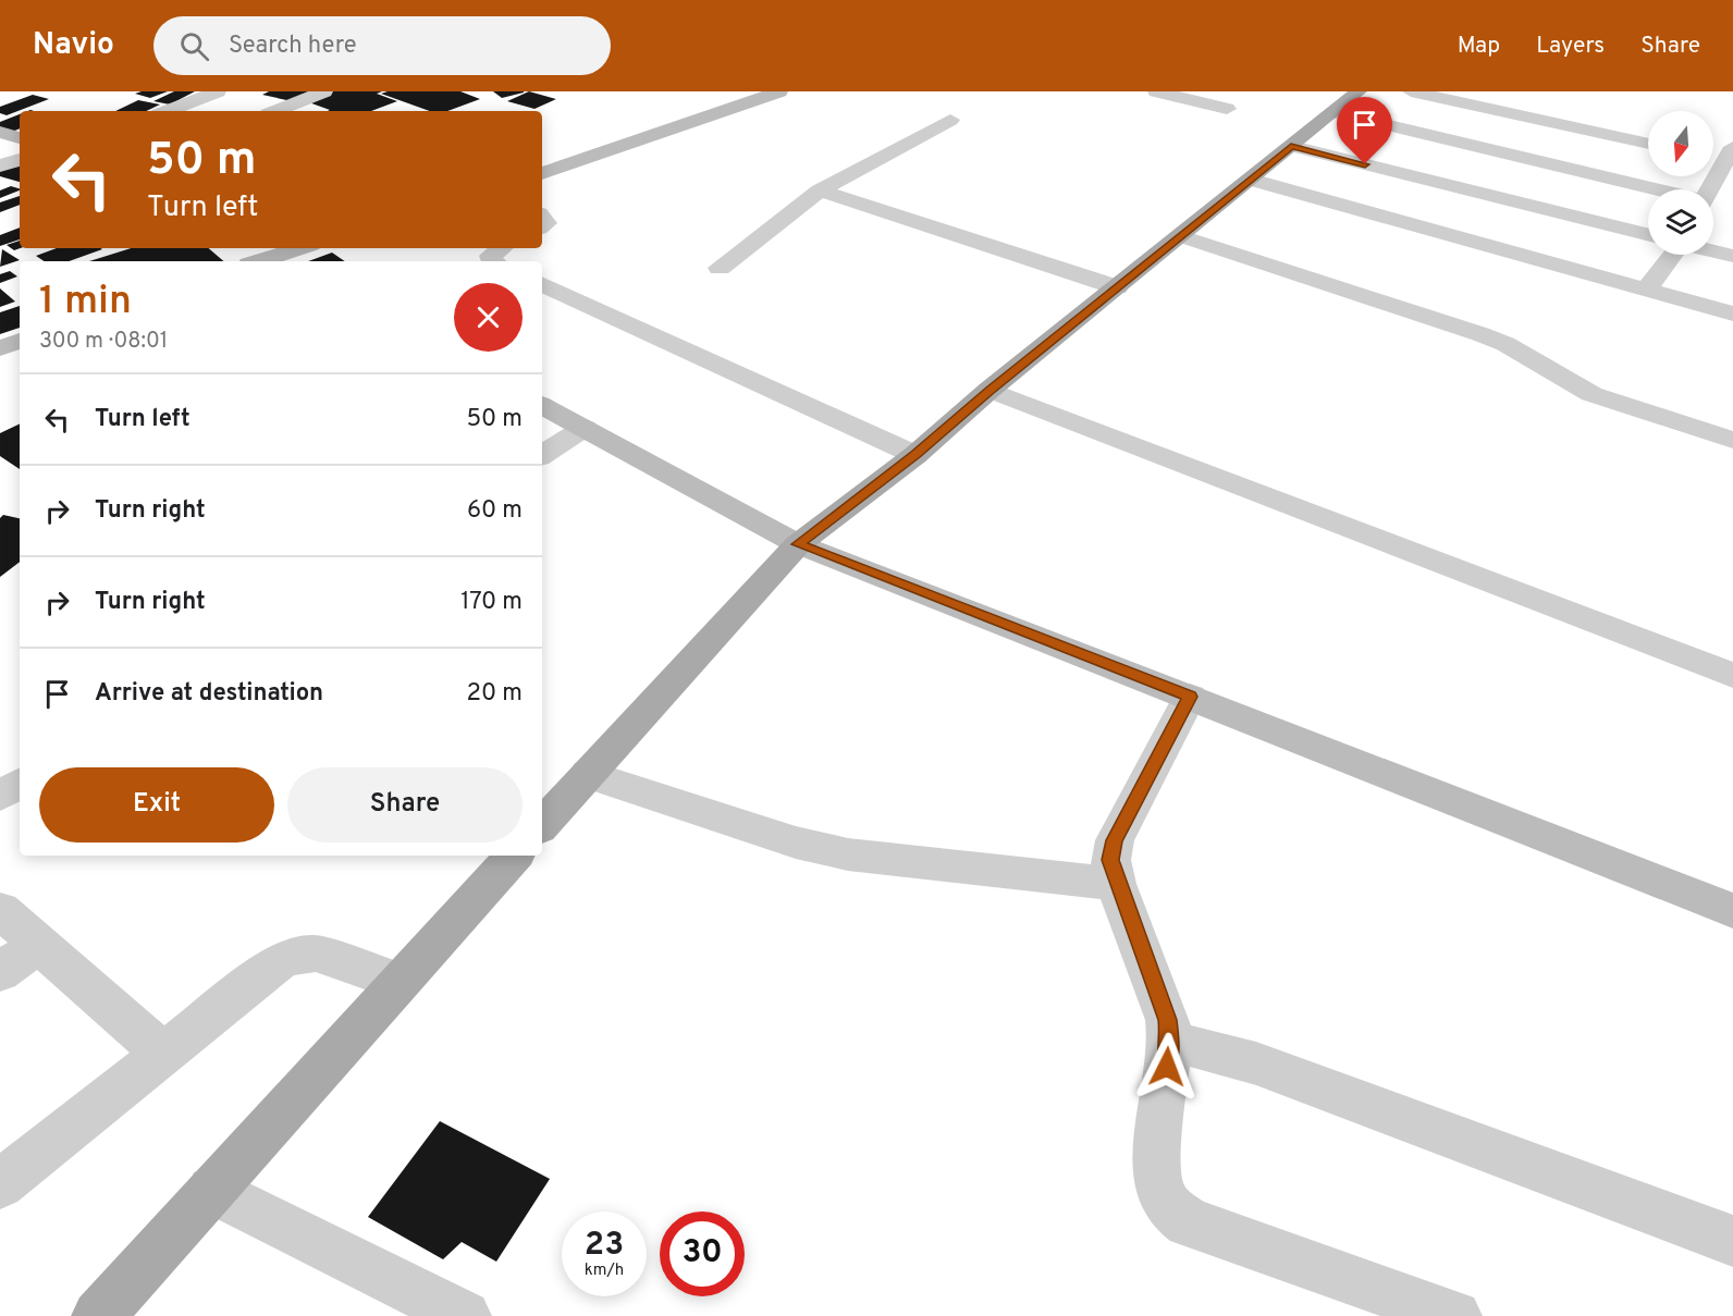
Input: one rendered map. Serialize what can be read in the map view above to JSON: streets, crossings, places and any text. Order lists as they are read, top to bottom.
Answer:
{
  "north": "bottom",
  "page": {
    "header": "Navio",
    "search": "Search here",
    "nav": ["Map", "Layers", "Share"],
    "turn": ["50 m", "Turn left"],
    "heading": ["1 min", "300 m · 08:01"],
    "list": [
      {
        "name": "Turn left",
        "value": "50 m"
      },
      {
        "name": "Turn right",
        "value": "60 m"
      },
      {
        "name": "Turn right",
        "value": "170 m"
      },
      {
        "name": "Arrive at destination",
        "value": "20 m"
      }
    ],
    "buttons": ["Exit", "Share"],
    "speed": "23 km/h",
    "limit": "30"
  }
}
